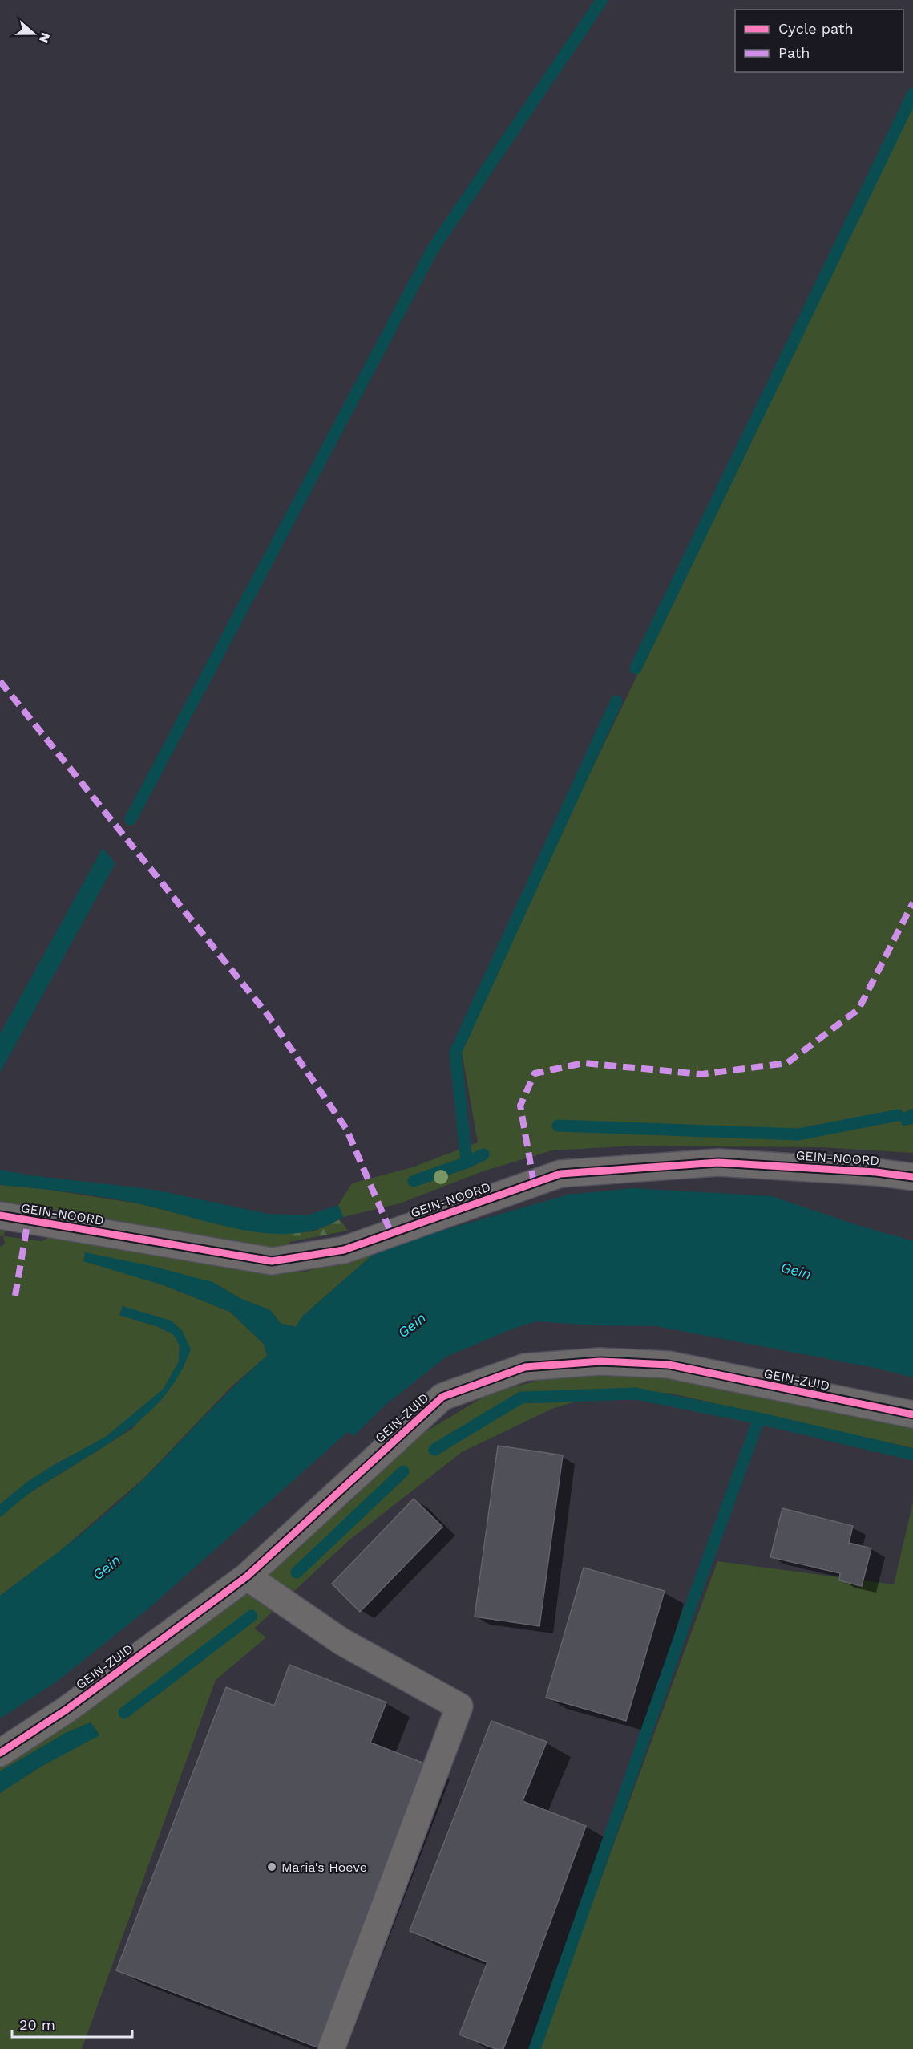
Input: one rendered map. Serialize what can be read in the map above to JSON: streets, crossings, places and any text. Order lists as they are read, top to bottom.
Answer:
{
  "streets": {
    "street": ["GEIN-NOORD", "GEIN-ZUID"]
  },
  "water": ["Gein"],
  "places": ["Maria's Hoeve"],
  "legend": ["Cycle path", "Path"],
  "scale_bar": "20 m",
  "north": "right"
}
